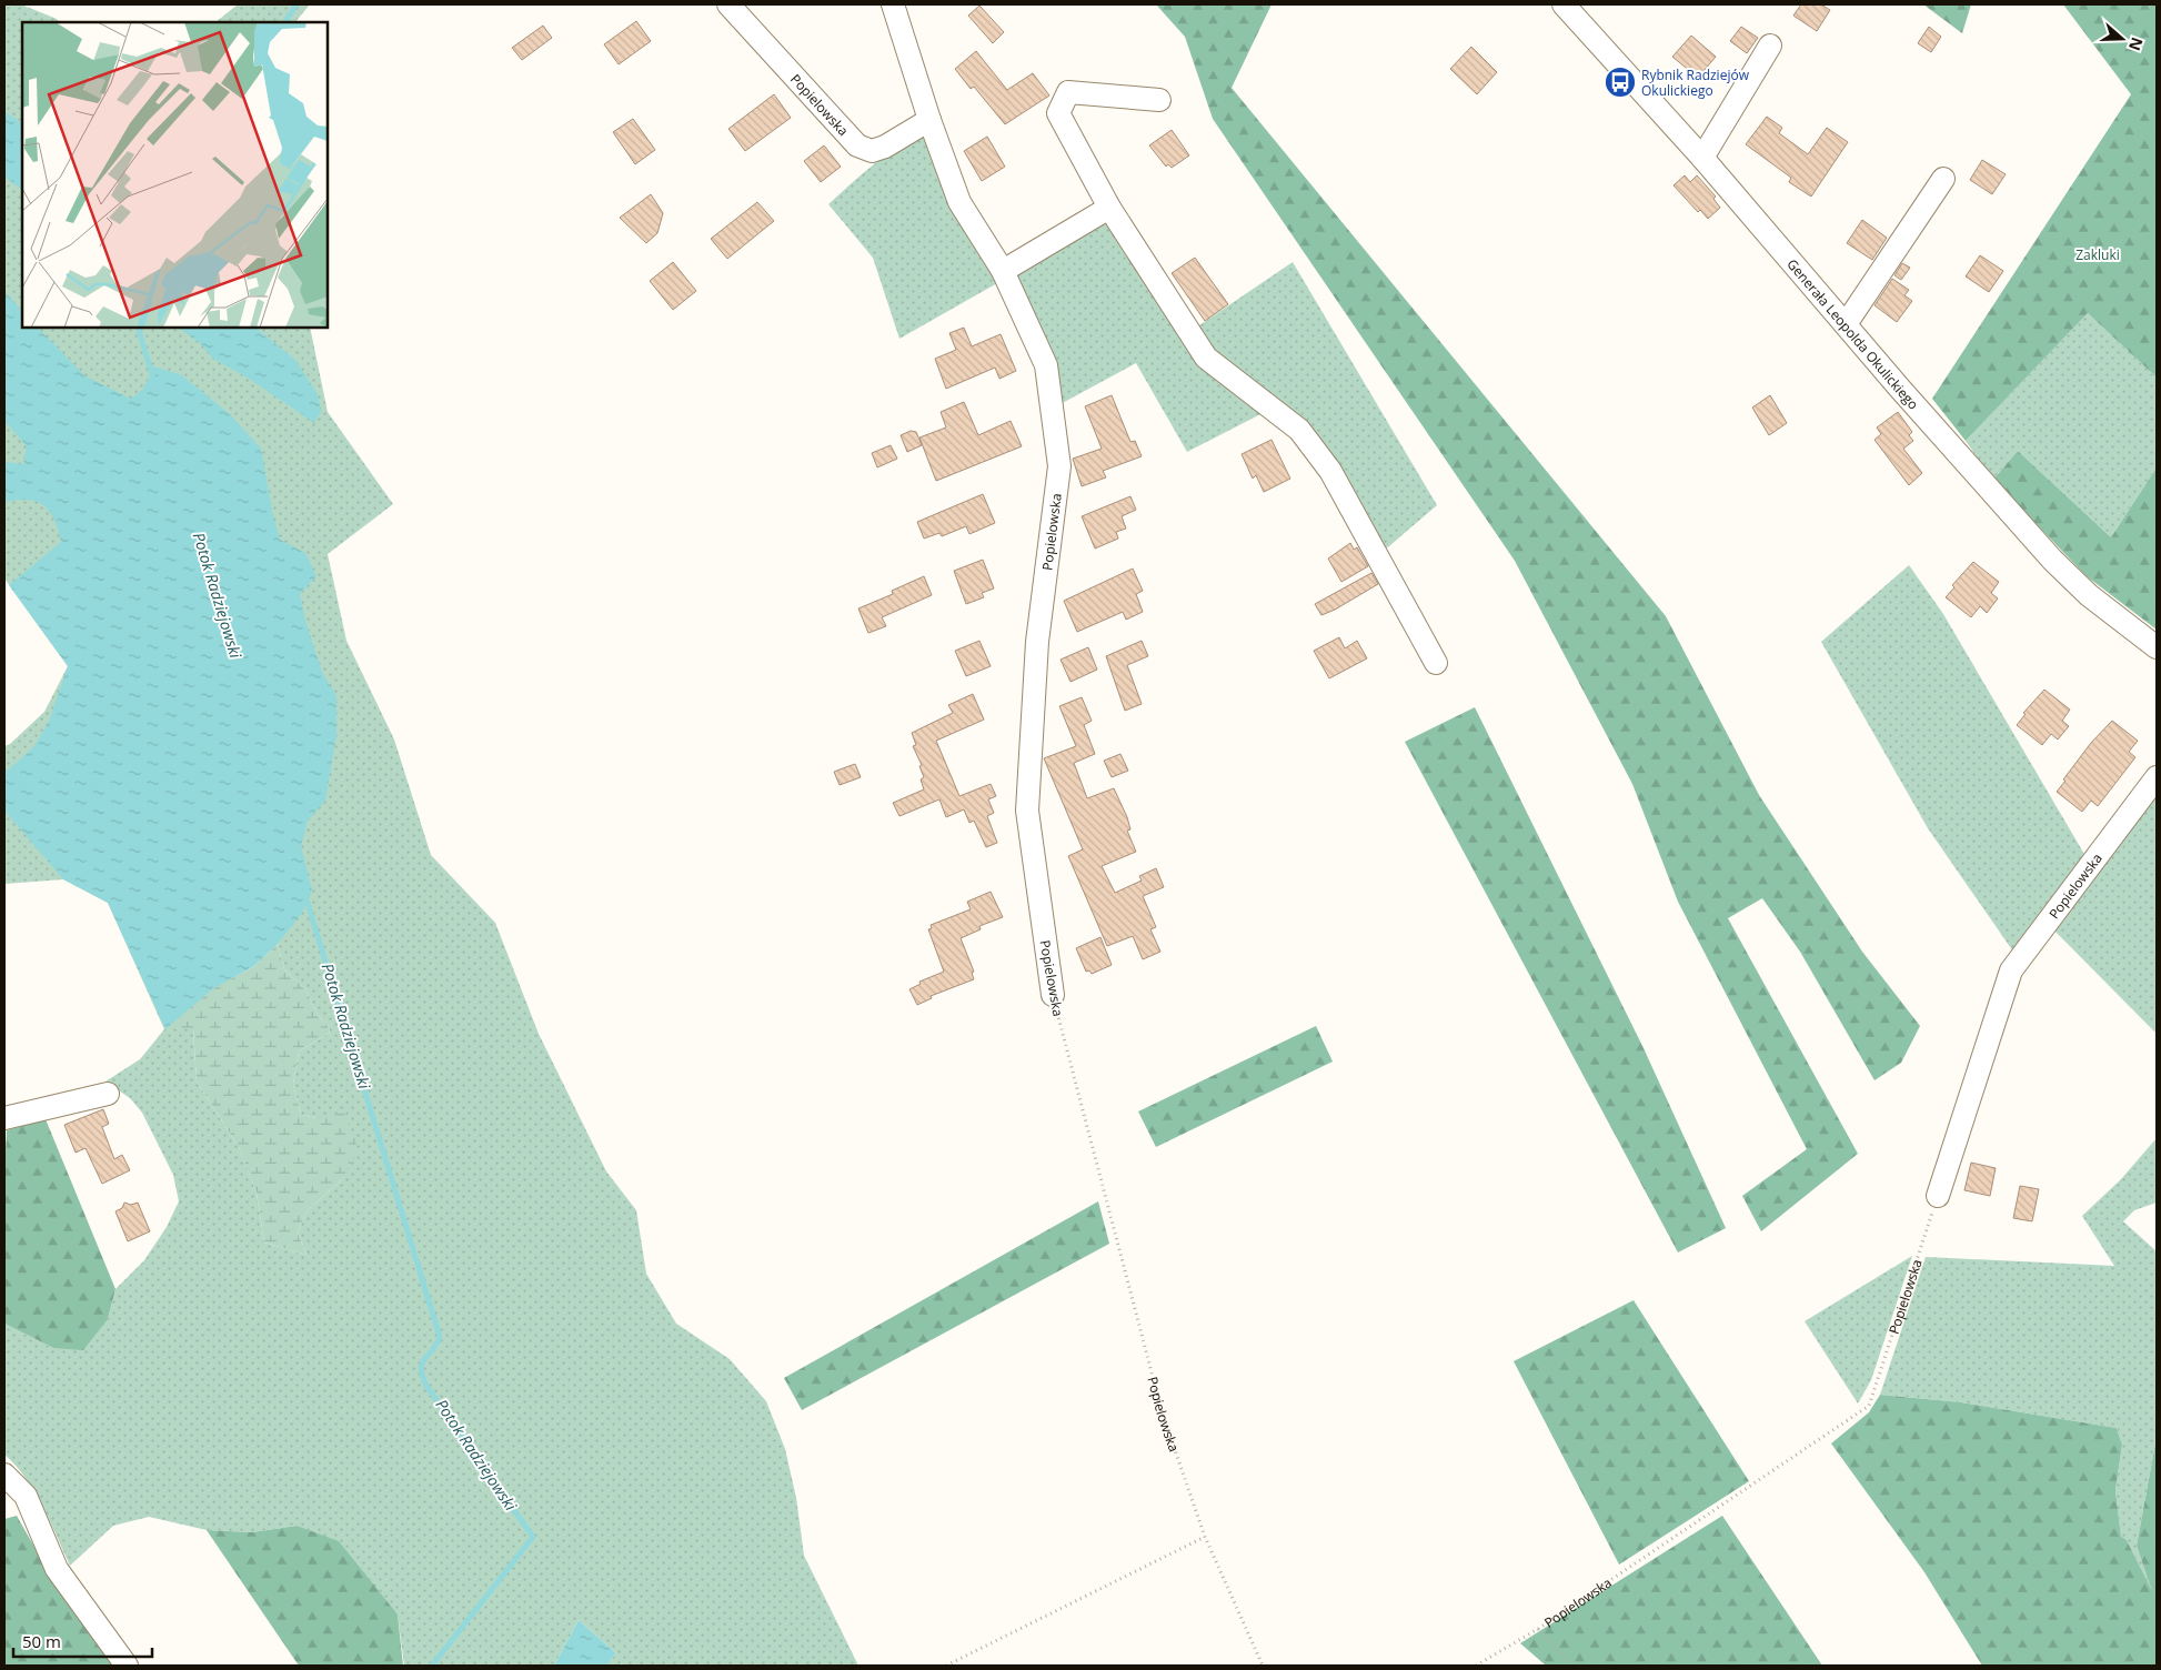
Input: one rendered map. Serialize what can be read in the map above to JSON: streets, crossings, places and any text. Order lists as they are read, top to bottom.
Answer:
{
  "streets": {
    "street": ["Popielowska", "Generała Leopolda Okulickiego"]
  },
  "water": ["Potok Radziejowski"],
  "parks": ["Zakluki"],
  "places": {
    "bus stop": ["Rybnik Radziejów Okulickiego"]
  },
  "scale_bar": "50 m",
  "north": "right"
}
